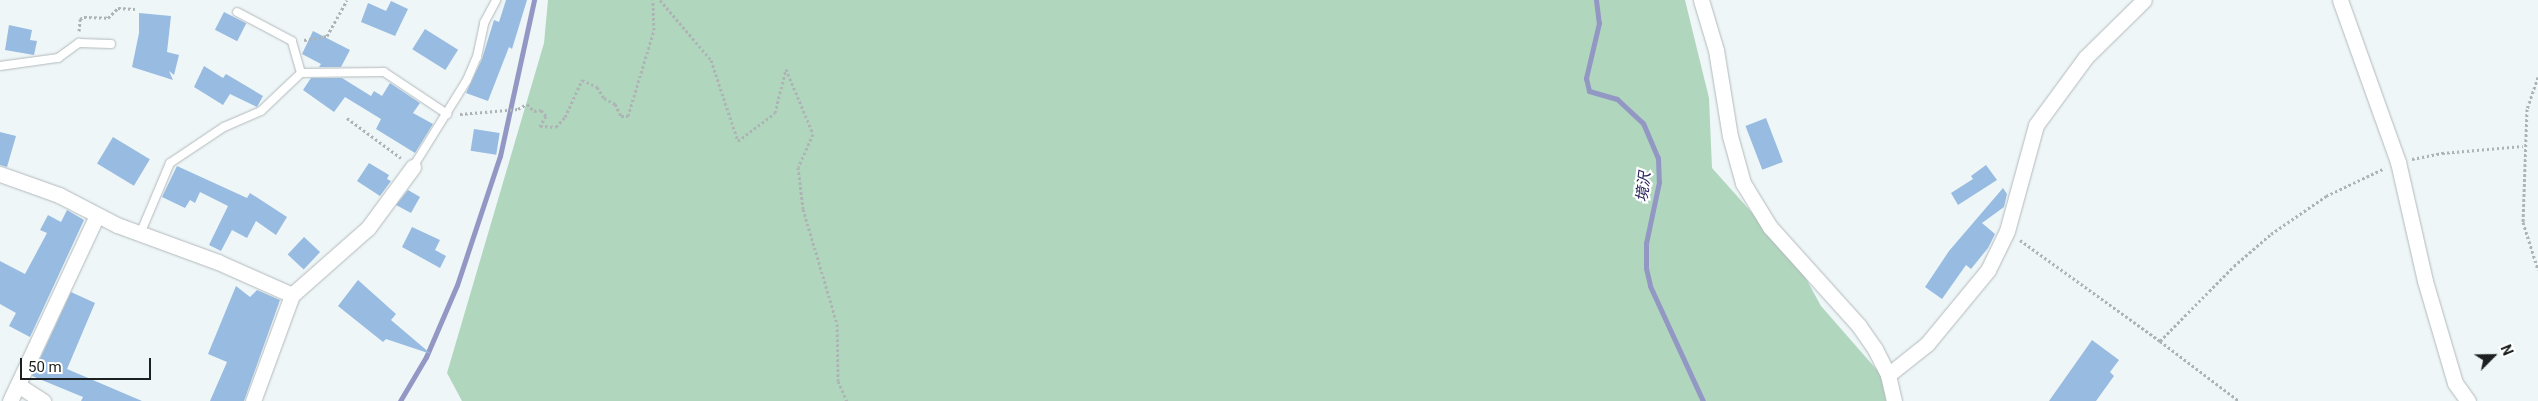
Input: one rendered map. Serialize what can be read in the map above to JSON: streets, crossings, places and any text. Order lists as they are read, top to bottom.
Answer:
{
  "water": ["境沢"],
  "scale_bar": "50 m",
  "north": "top right"
}
